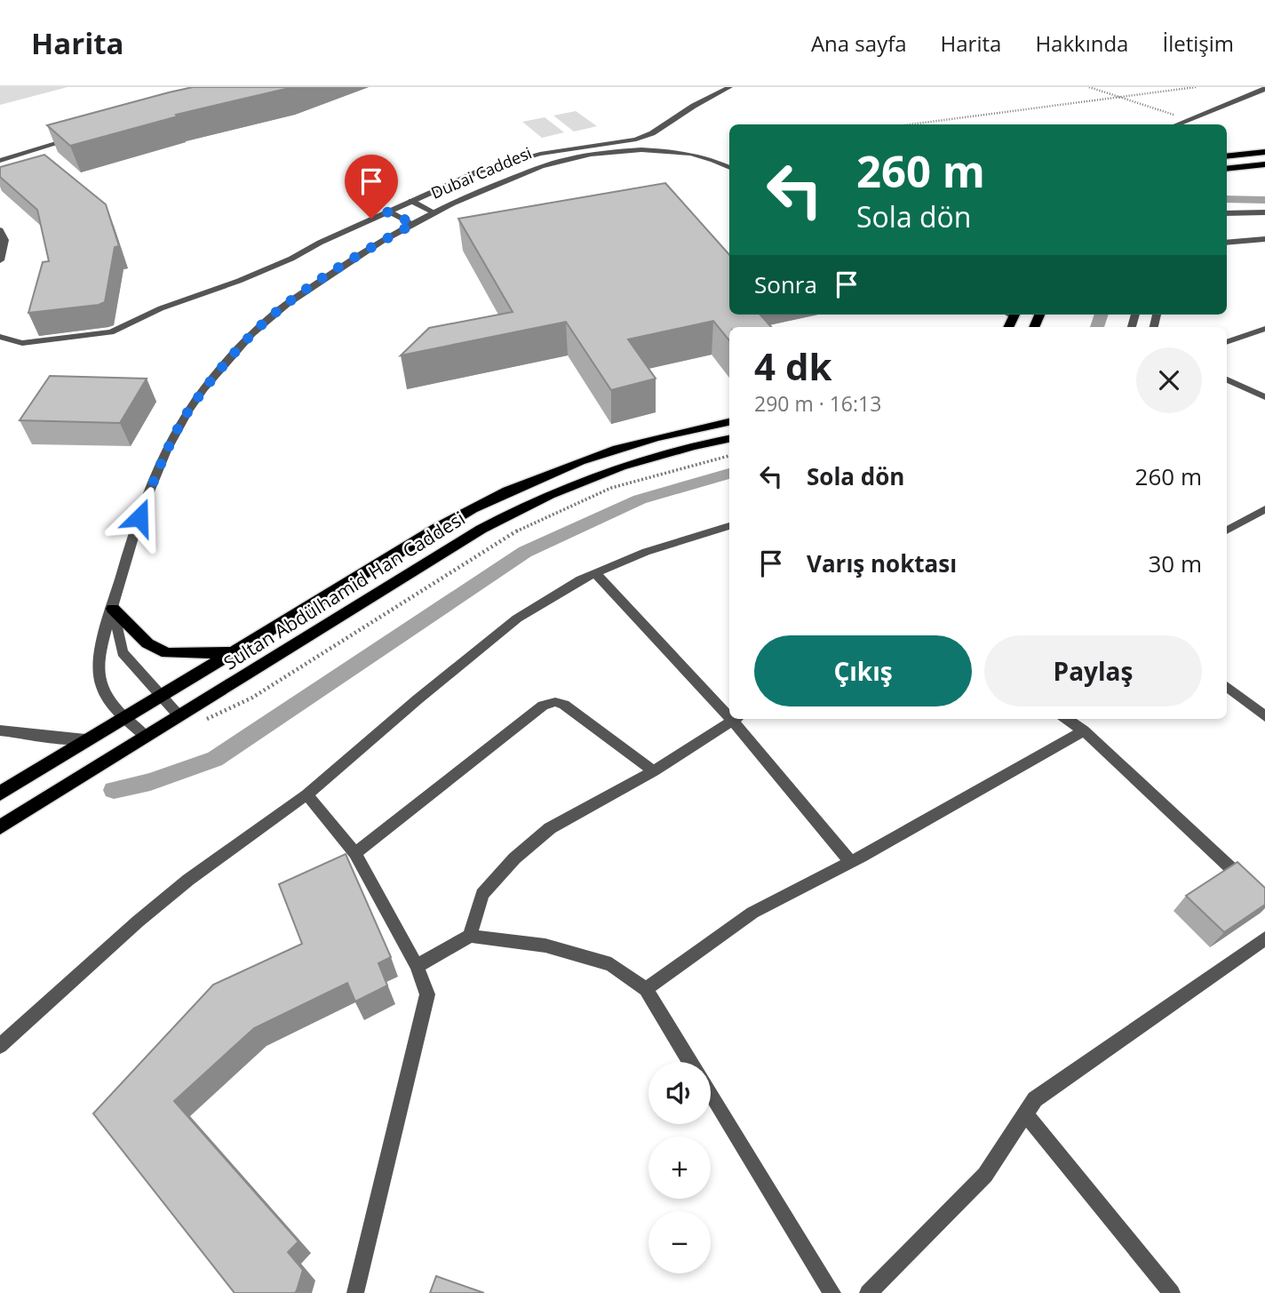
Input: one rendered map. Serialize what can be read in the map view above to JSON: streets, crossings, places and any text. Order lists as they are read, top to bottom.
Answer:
{
  "streets": {
    "main road": ["Sultan Abdülhamid Han Caddesi"],
    "street": ["Dubai Caddesi"]
  },
  "crossings": [
    ["Dubai Caddesi", "Sultan Abdülhamid Han Caddesi"]
  ],
  "page": {
    "header": "Harita",
    "nav": [
      "Ana sayfa",
      "Harita",
      "Hakkında",
      "İletişim"
    ],
    "turn": ["260 m", "Sola dön"],
    "then": "Sonra",
    "heading": ["4 dk", "290 m · 16:13"],
    "list": [
      {
        "name": "Sola dön",
        "value": "260 m"
      },
      {
        "name": "Varış noktası",
        "value": "30 m"
      }
    ],
    "buttons": ["Çıkış", "Paylaş"],
    "map_buttons": ["+", "−"]
  }
}
